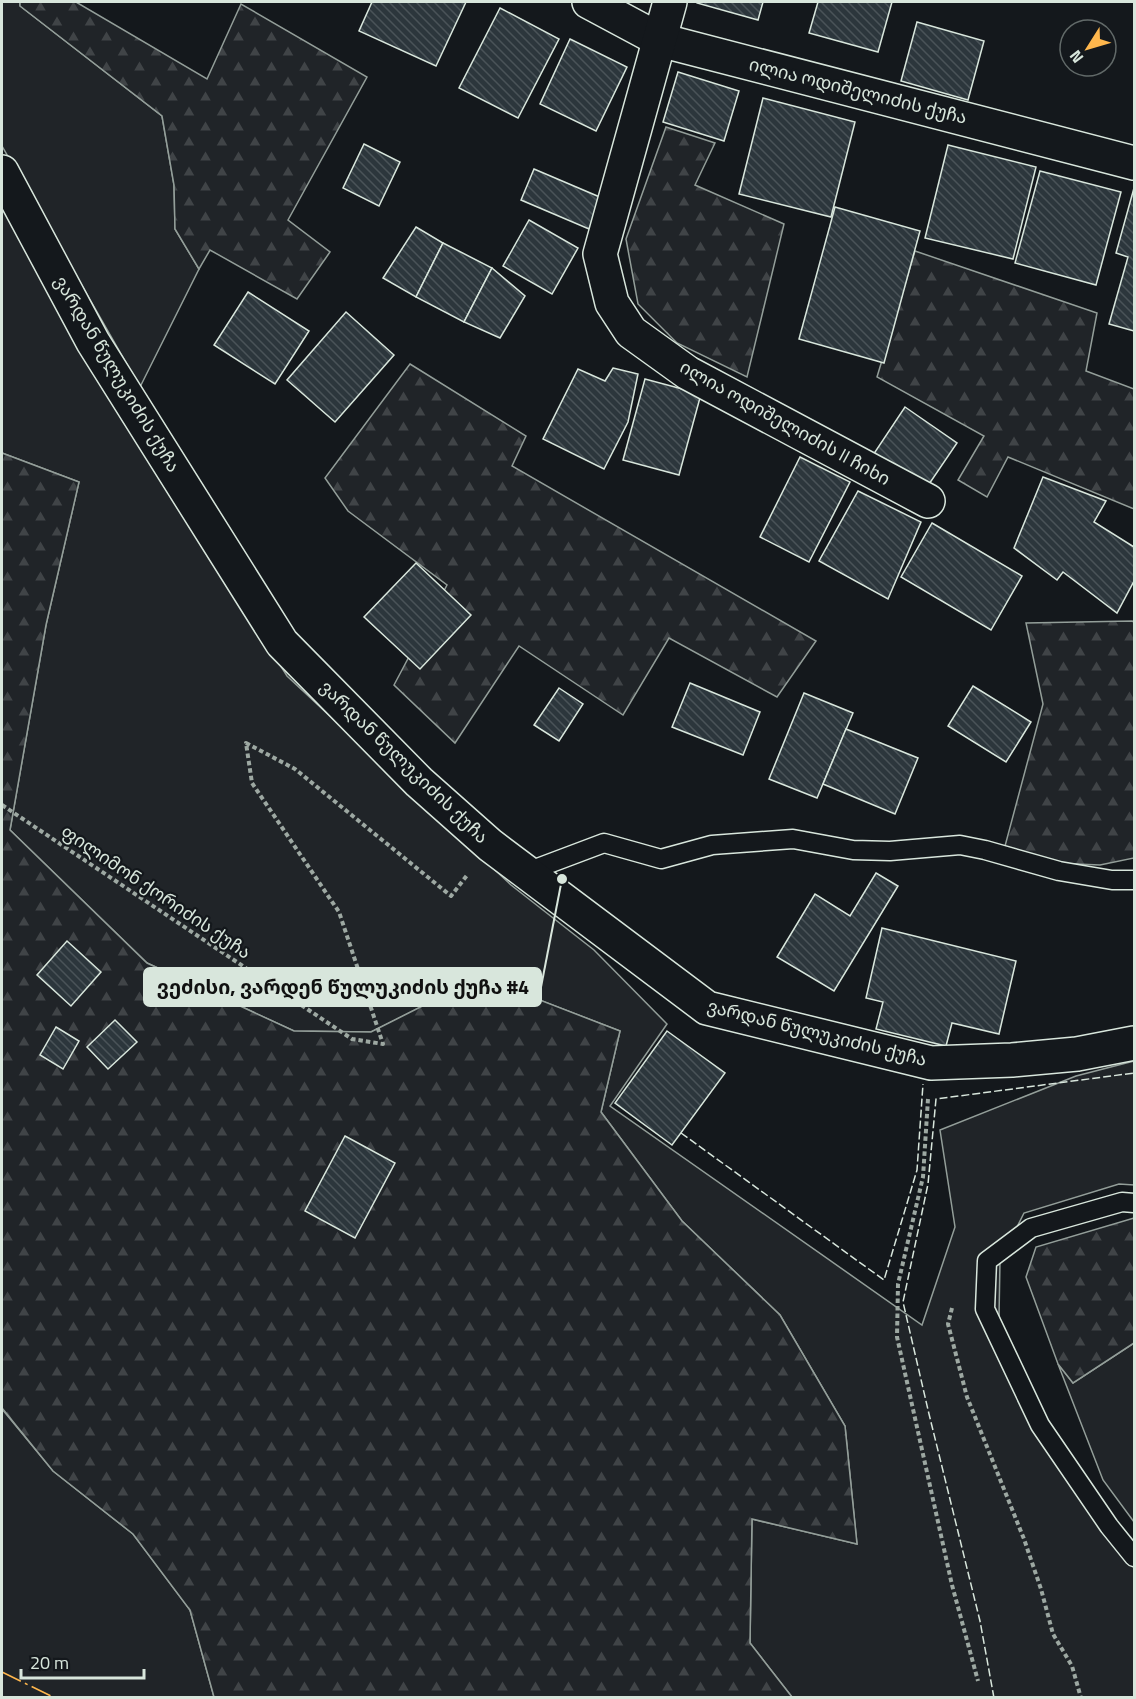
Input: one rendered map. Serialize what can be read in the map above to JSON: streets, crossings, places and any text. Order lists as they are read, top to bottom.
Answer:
{
  "streets": {
    "street": ["ილია ოდიშელიძის ქუჩა", "ვარდან წულუკიძის ქუჩა", "ილია ოდიშელიძის II ჩიხი"],
    "path": ["ფილიმონ ქორიძის ქუჩა"]
  },
  "crossings": [
    ["ილია ოდიშელიძის ქუჩა", "ილია ოდიშელიძის II ჩიხი"],
    ["ვარდან წულუკიძის ქუჩა", "ფილიმონ ქორიძის ქუჩა"]
  ],
  "places": ["ვეძისი, ვარდენ წულუკიძის ქუჩა #4"],
  "scale_bar": "20 m",
  "north": "bottom left"
}
